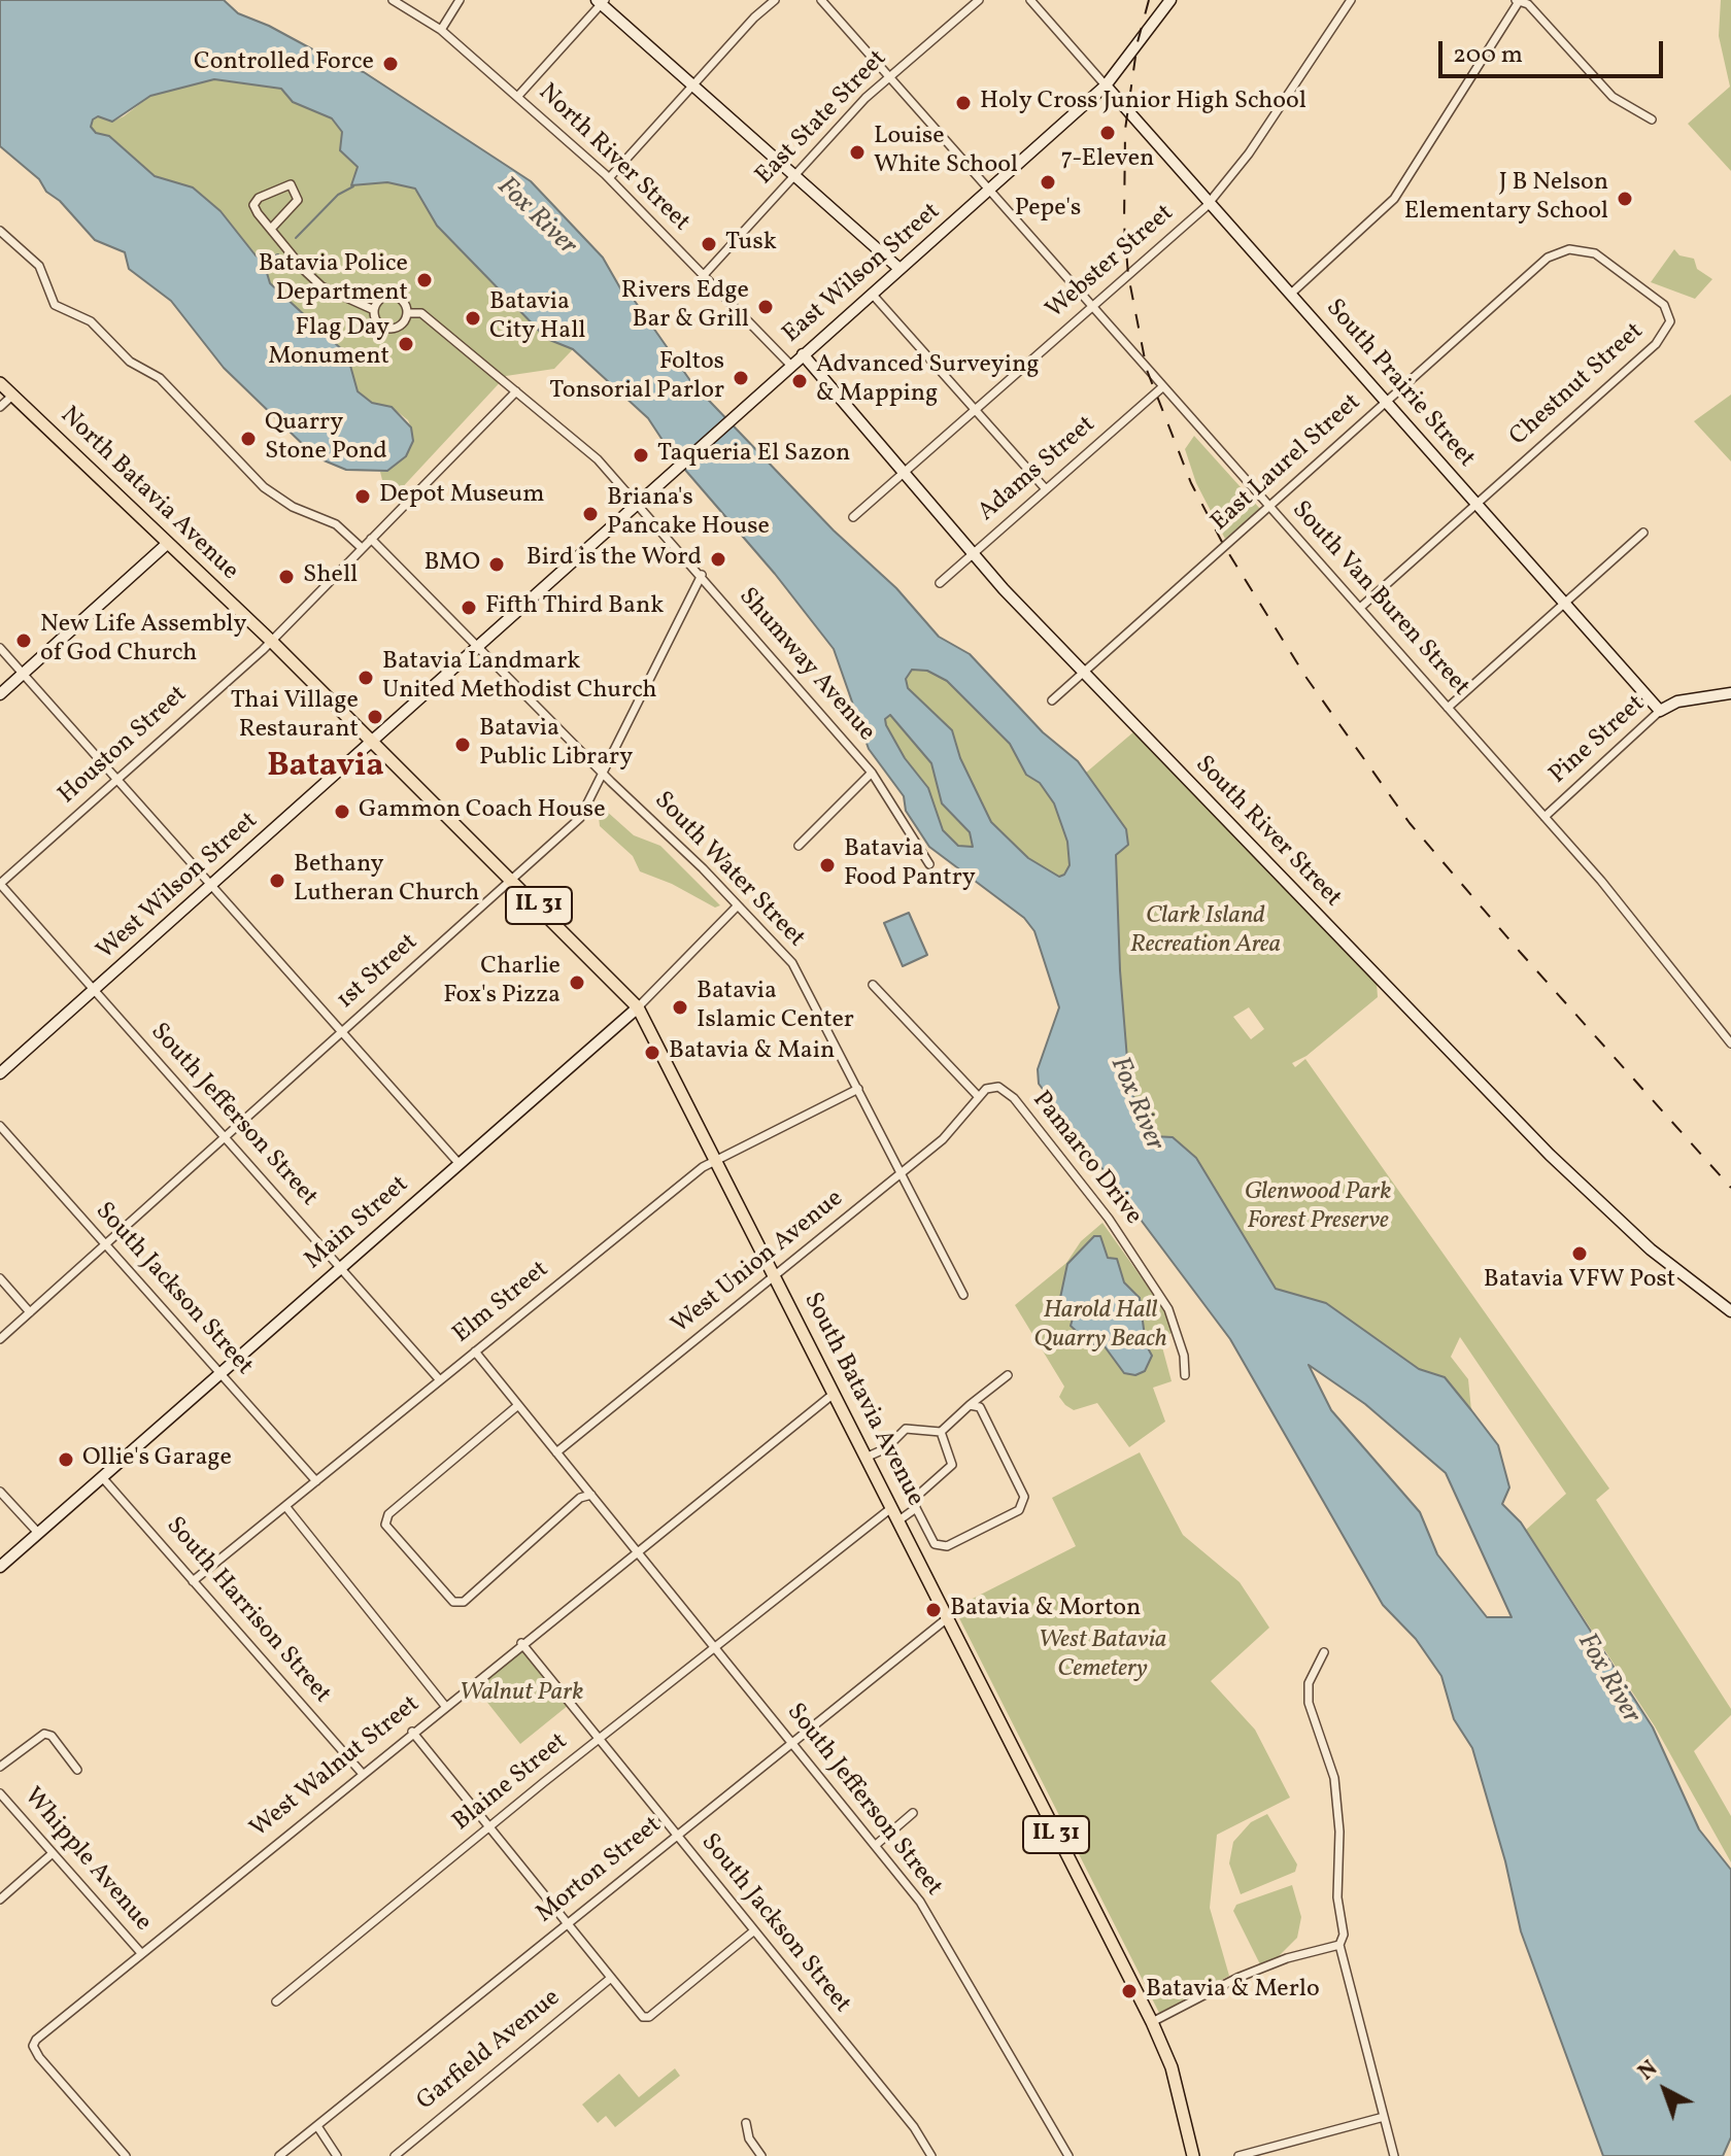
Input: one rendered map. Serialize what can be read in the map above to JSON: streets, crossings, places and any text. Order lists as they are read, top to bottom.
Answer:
{
  "streets": {
    "main road": [
      "East Wilson Street",
      "South Prairie Street",
      "North Batavia Avenue",
      "Pine Street",
      "South River Street",
      "West Wilson Street",
      "IL 31",
      "Main Street",
      "South Batavia Avenue"
    ],
    "street": [
      "East State Street",
      "North River Street",
      "Webster Street",
      "Chestnut Street",
      "East Laurel Street",
      "Adams Street",
      "South Van Buren Street",
      "Shumway Avenue",
      "Houston Street",
      "South Water Street",
      "1st Street",
      "South Jefferson Street",
      "Pamarco Drive",
      "West Union Avenue",
      "South Jackson Street",
      "Elm Street",
      "South Harrison Street",
      "West Walnut Street",
      "Blaine Street",
      "Whipple Avenue",
      "Morton Street",
      "Garfield Avenue"
    ]
  },
  "crossings": [
    ["East State Street", "North River Street"],
    ["East State Street", "South Van Buren Street"],
    ["North River Street", "East Wilson Street"],
    ["Webster Street", "South Prairie Street"],
    ["Webster Street", "South Van Buren Street"],
    ["Webster Street", "South River Street"],
    ["East Wilson Street", "South Prairie Street"],
    ["East Wilson Street", "South Van Buren Street"],
    ["East Wilson Street", "South River Street"],
    ["East Wilson Street", "West Wilson Street"],
    ["South Prairie Street", "Chestnut Street"],
    ["South Prairie Street", "East Laurel Street"],
    ["South Prairie Street", "Pine Street"],
    ["Chestnut Street", "East Laurel Street"],
    ["Chestnut Street", "South Van Buren Street"],
    ["East Laurel Street", "South Van Buren Street"],
    ["East Laurel Street", "South River Street"],
    ["Adams Street", "South Van Buren Street"],
    ["Adams Street", "South River Street"],
    ["North Batavia Avenue", "Houston Street"],
    ["North Batavia Avenue", "West Wilson Street"],
    ["North Batavia Avenue", "South Batavia Avenue"],
    ["South Van Buren Street", "Pine Street"],
    ["Shumway Avenue", "Houston Street"],
    ["Shumway Avenue", "West Wilson Street"],
    ["Shumway Avenue", "1st Street"],
    ["Houston Street", "South Water Street"],
    ["Houston Street", "South Jefferson Street"],
    ["South Water Street", "West Wilson Street"],
    ["South Water Street", "1st Street"],
    ["South Water Street", "Main Street"],
    ["South Water Street", "West Union Avenue"],
    ["South Water Street", "Elm Street"],
    ["West Wilson Street", "South Jefferson Street"],
    ["West Wilson Street", "South Batavia Avenue"],
    ["1st Street", "South Jefferson Street"],
    ["1st Street", "South Jackson Street"],
    ["1st Street", "South Batavia Avenue"],
    ["South Jefferson Street", "Main Street"],
    ["South Jefferson Street", "West Union Avenue"],
    ["South Jefferson Street", "Elm Street"],
    ["South Jefferson Street", "West Walnut Street"],
    ["South Jefferson Street", "Blaine Street"],
    ["South Jefferson Street", "Morton Street"],
    ["Pamarco Drive", "West Union Avenue"],
    ["Main Street", "South Jackson Street"],
    ["Main Street", "South Batavia Avenue"],
    ["Main Street", "South Harrison Street"],
    ["West Union Avenue", "South Batavia Avenue"],
    ["South Jackson Street", "Elm Street"],
    ["South Jackson Street", "West Walnut Street"],
    ["South Jackson Street", "Blaine Street"],
    ["South Jackson Street", "Morton Street"],
    ["Elm Street", "South Batavia Avenue"],
    ["Elm Street", "South Harrison Street"],
    ["South Batavia Avenue", "West Walnut Street"],
    ["South Batavia Avenue", "Blaine Street"],
    ["South Batavia Avenue", "Morton Street"],
    ["South Harrison Street", "West Walnut Street"],
    ["West Walnut Street", "Whipple Avenue"]
  ],
  "districts": ["Batavia"],
  "water": ["Fox River"],
  "parks": [
    "Clark Island Recreation Area",
    "Glenwood Park Forest Preserve",
    "Harold Hall Quarry Beach",
    "West Batavia Cemetery",
    "Walnut Park"
  ],
  "places": [
    "Controlled Force",
    "Holy Cross Junior High School",
    "7-Eleven",
    "Louise White School",
    "Pepe's",
    "J B Nelson Elementary School",
    "Tusk",
    "Batavia Police Department",
    "Rivers Edge Bar & Grill",
    "Batavia City Hall",
    "Flag Day Monument",
    "Foltos Tonsorial Parlor",
    "Advanced Surveying & Mapping",
    "Quarry Stone Pond",
    "Taqueria El Sazon",
    "Depot Museum",
    "Briana's Pancake House",
    "Bird is the Word",
    "BMO",
    "Shell",
    "Fifth Third Bank",
    "New Life Assembly of God Church",
    "Batavia Landmark United Methodist Church",
    "Thai Village Restaurant",
    "Batavia Public Library",
    "Gammon Coach House",
    "Batavia Food Pantry",
    "Bethany Lutheran Church",
    "Charlie Fox's Pizza",
    "Batavia Islamic Center",
    "Batavia & Main",
    "Batavia VFW Post",
    "Ollie's Garage",
    "Batavia & Morton",
    "Batavia & Merlo"
  ],
  "scale_bar": "200 m",
  "north": "top left"
}
